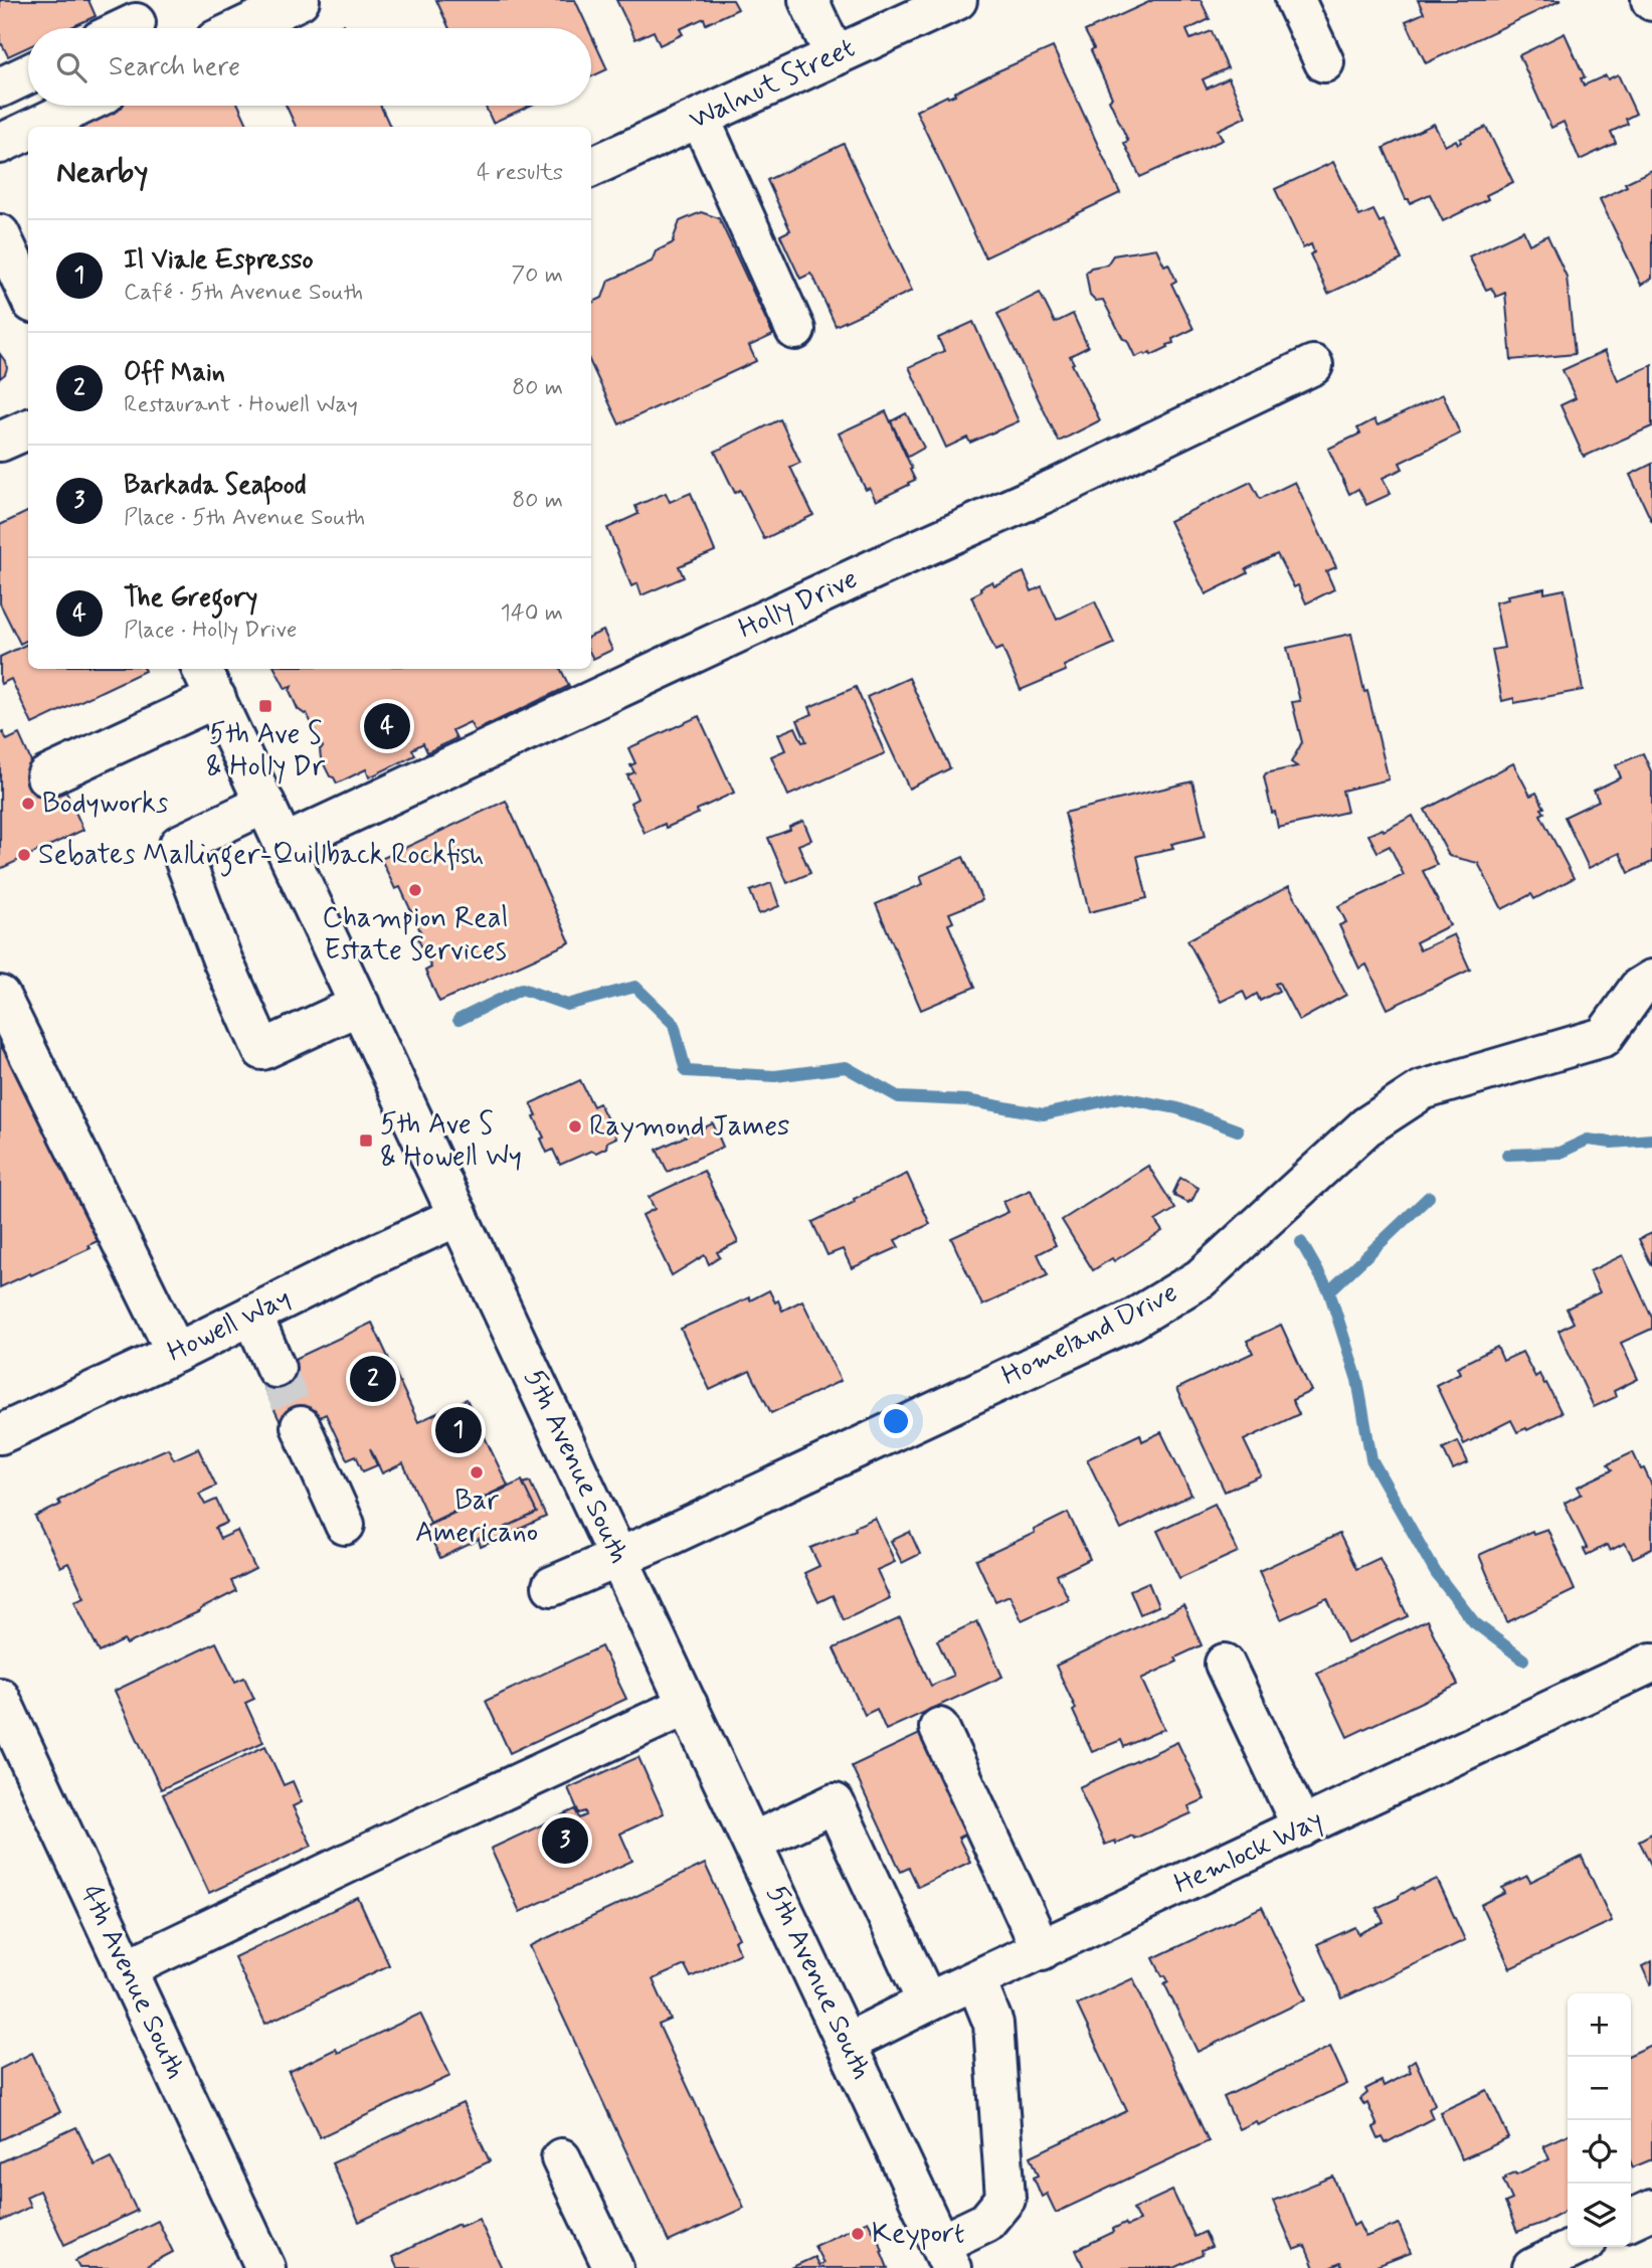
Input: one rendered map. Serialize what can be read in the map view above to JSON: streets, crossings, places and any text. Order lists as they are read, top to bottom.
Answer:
{
  "streets": {
    "street": [
      "Walnut Street",
      "Holly Drive",
      "Howell Way",
      "Homeland Drive",
      "5th Avenue South",
      "Hemlock Way",
      "4th Avenue South"
    ]
  },
  "crossings": [
    ["Holly Drive", "5th Avenue South"],
    ["Howell Way", "5th Avenue South"],
    ["Homeland Drive", "5th Avenue South"],
    ["5th Avenue South", "Hemlock Way"]
  ],
  "places": {
    "transit": ["5th Ave S & Holly Dr", "5th Ave S & Howell Wy"],
    "other": [
      "Bodyworks",
      "Sebates Mallinger-Quillback Rockfish",
      "Champion Real Estate Services",
      "Raymond James",
      "Bar Americano",
      "Keyport"
    ]
  },
  "page": {
    "search": "Search here",
    "heading": ["Nearby", "4 results"],
    "list": [
      {
        "mark": "1",
        "name": "Il Viale Espresso",
        "note": "Café · 5th Avenue South",
        "value": "70 m"
      },
      {
        "mark": "2",
        "name": "Off Main",
        "note": "Restaurant · Howell Way",
        "value": "80 m"
      },
      {
        "mark": "3",
        "name": "Barkada Seafood",
        "note": "Place · 5th Avenue South",
        "value": "80 m"
      },
      {
        "mark": "4",
        "name": "The Gregory",
        "note": "Place · Holly Drive",
        "value": "140 m"
      }
    ],
    "pins": [
      "4",
      "2",
      "1",
      "3"
    ],
    "map_buttons": ["+", "−"]
  }
}
